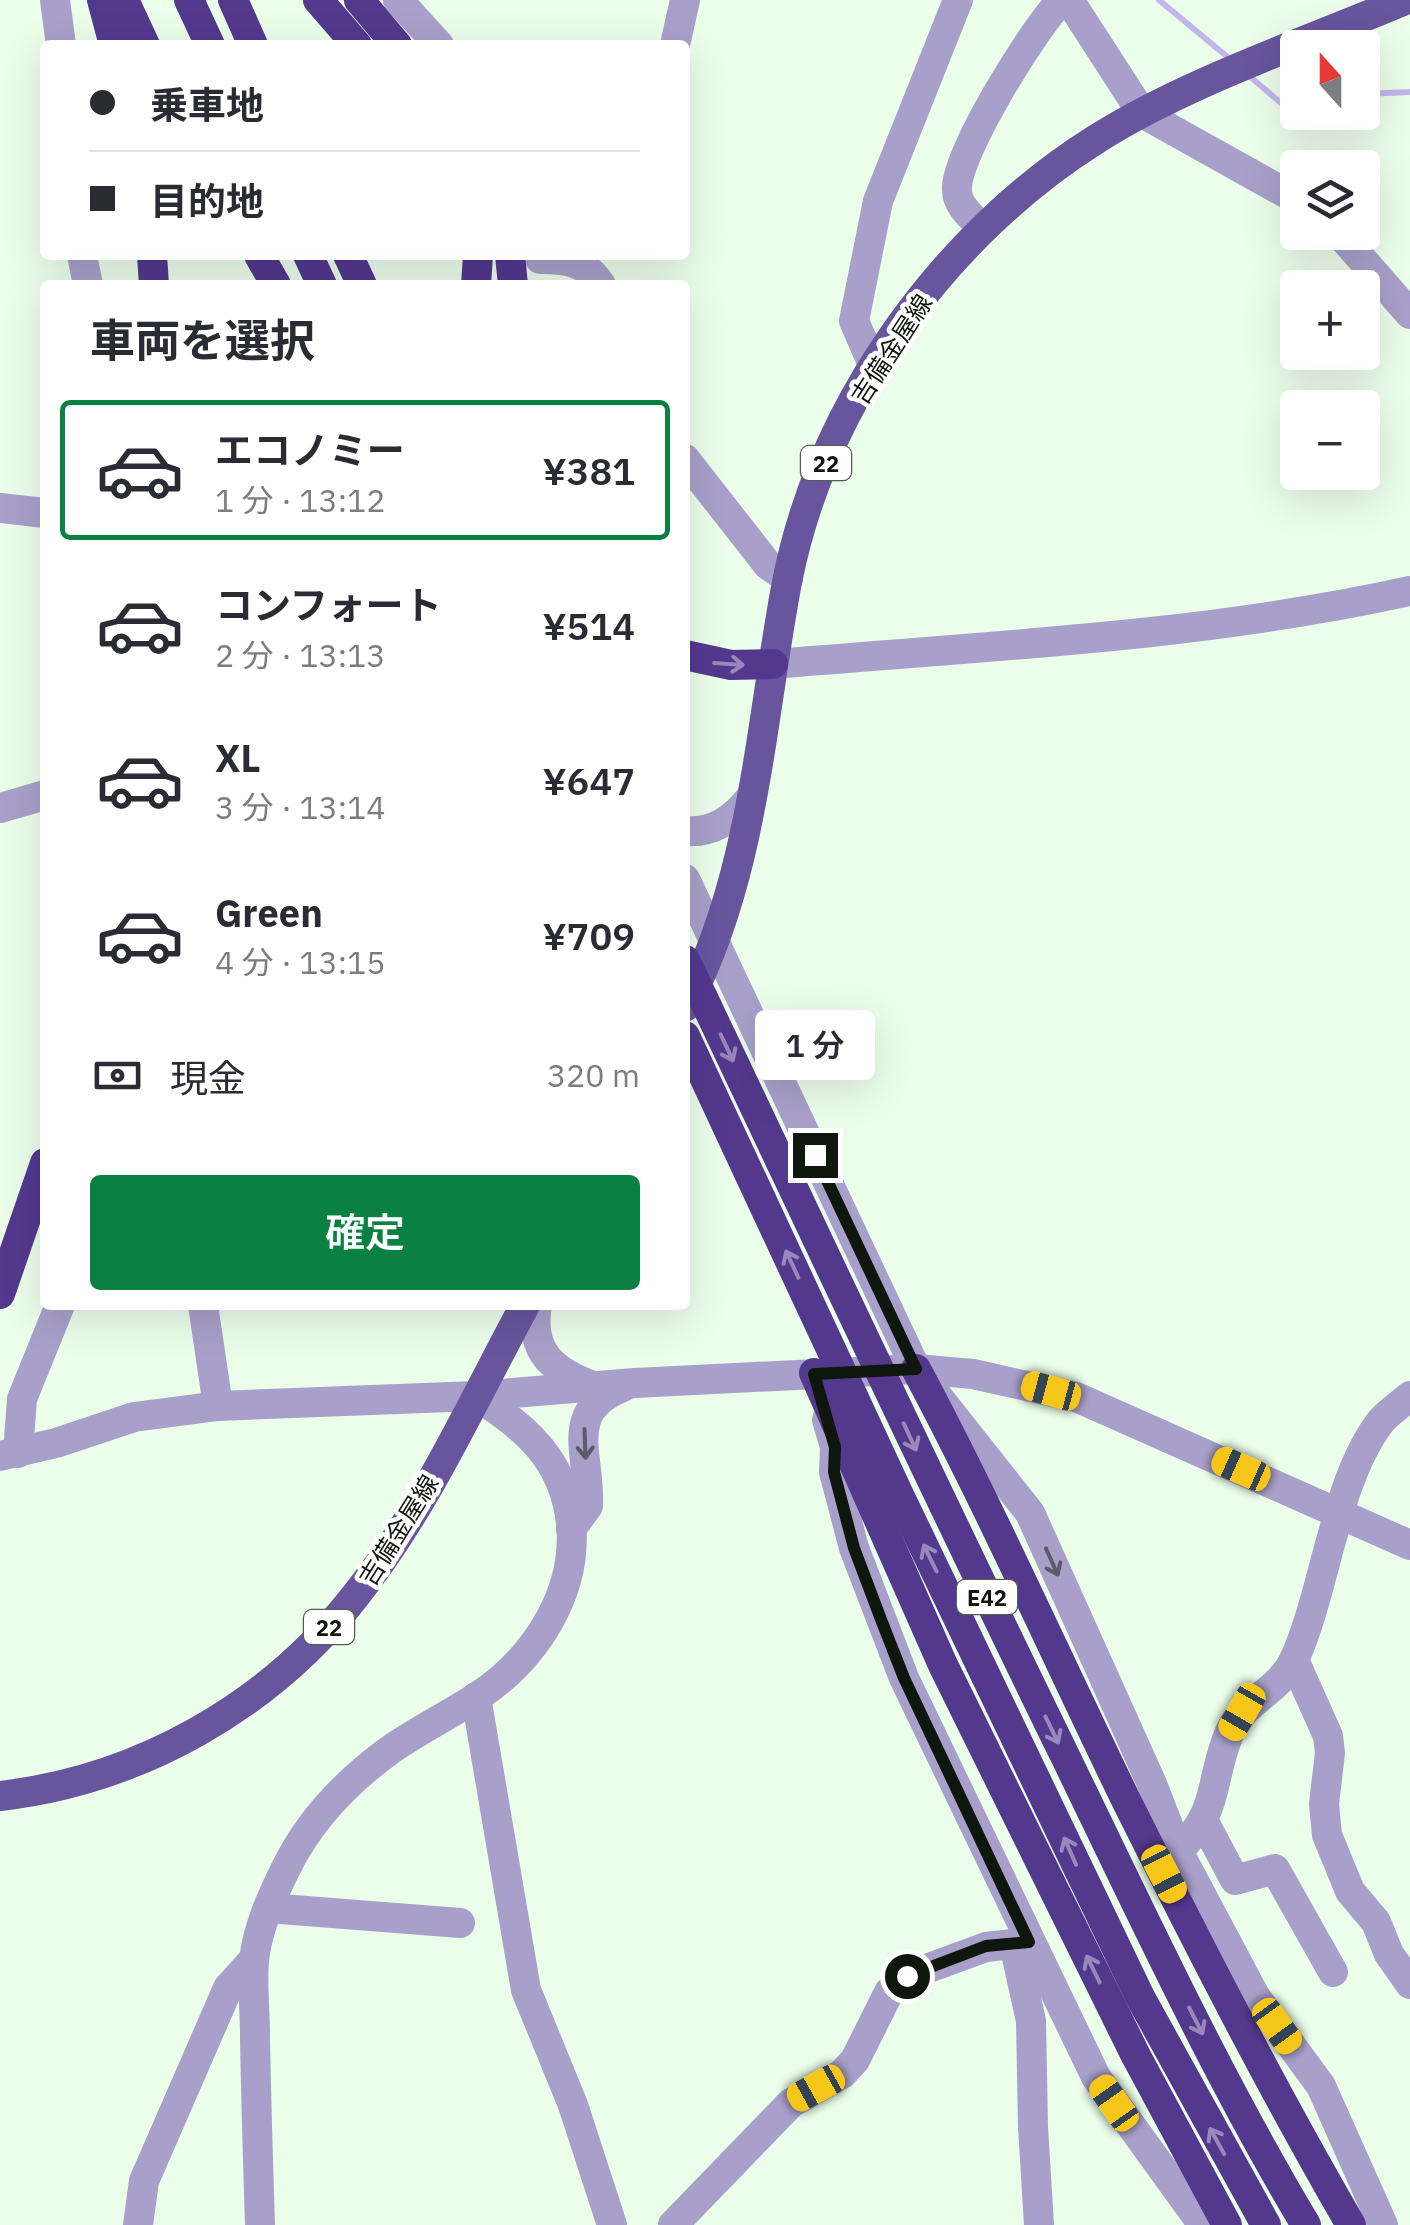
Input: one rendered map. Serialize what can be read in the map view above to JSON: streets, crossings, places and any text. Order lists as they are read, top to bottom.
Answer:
{
  "streets": {
    "highway": ["E42"],
    "main road": ["吉備金屋線", "22"]
  },
  "north": "top",
  "page": {
    "map_buttons": ["+", "−"],
    "banner": ["乗車地", "目的地"],
    "heading": "車両を選択",
    "list": [
      {
        "name": "エコノミー",
        "note": "1 分 · 13:12",
        "value": "¥381"
      },
      {
        "name": "コンフォート",
        "note": "2 分 · 13:13",
        "value": "¥514"
      },
      {
        "name": "XL",
        "note": "3 分 · 13:14",
        "value": "¥647"
      },
      {
        "name": "Green",
        "note": "4 分 · 13:15",
        "value": "¥709"
      }
    ],
    "bubble": "1 分",
    "pay": ["現金", "320 m"],
    "buttons": "確定"
  }
}
